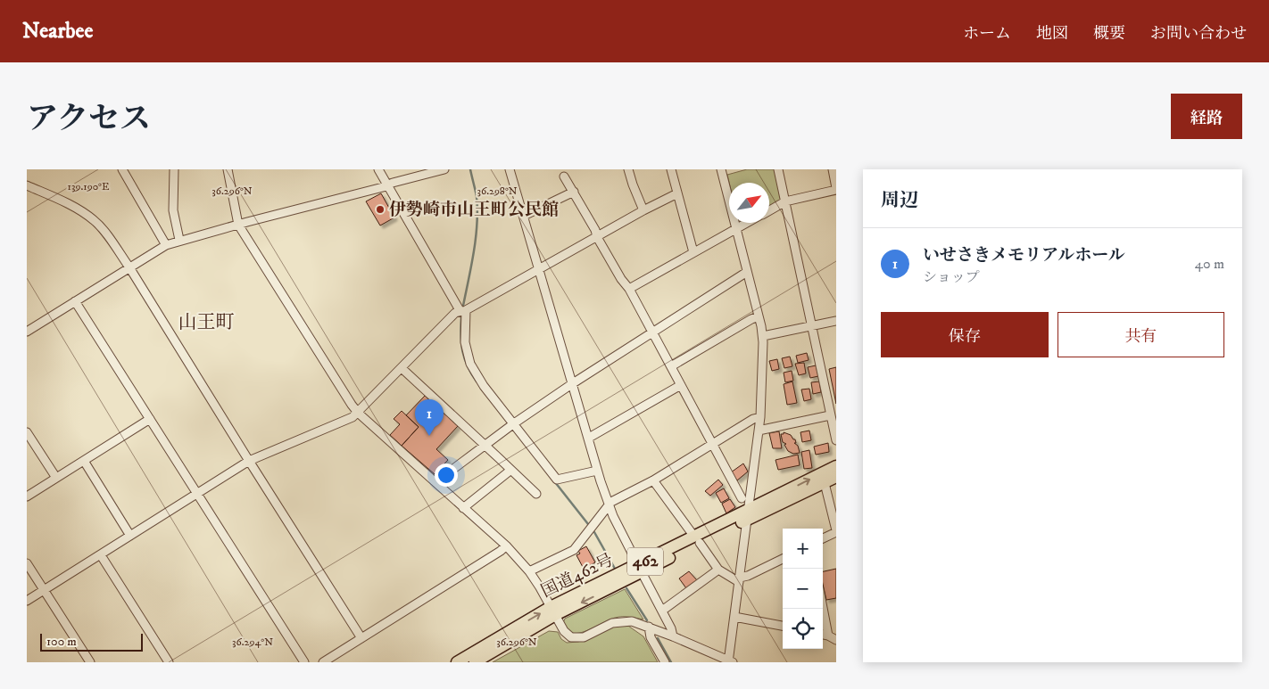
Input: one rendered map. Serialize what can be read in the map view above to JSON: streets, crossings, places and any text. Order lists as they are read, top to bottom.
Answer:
{
  "streets": {
    "highway": ["462", "国道462号"]
  },
  "districts": ["山王町"],
  "places": ["伊勢崎市山王町公民館"],
  "scale_bar": "100 m",
  "north": "top right",
  "page": {
    "header": "Nearbee",
    "nav": [
      "ホーム",
      "地図",
      "概要",
      "お問い合わせ"
    ],
    "title": "アクセス",
    "buttons": [
      "経路",
      ["保存", "共有"]
    ],
    "heading": "周辺",
    "list": [
      {
        "mark": "1",
        "name": "いせさきメモリアルホール",
        "note": "ショップ",
        "value": "40 m"
      }
    ],
    "pins": "1",
    "map_buttons": ["+", "−"],
    "scale": "100 m"
  },
  "coordinates": [
    "139.190°E",
    "36.296°N",
    "36.298°N",
    "36.294°N"
  ]
}
